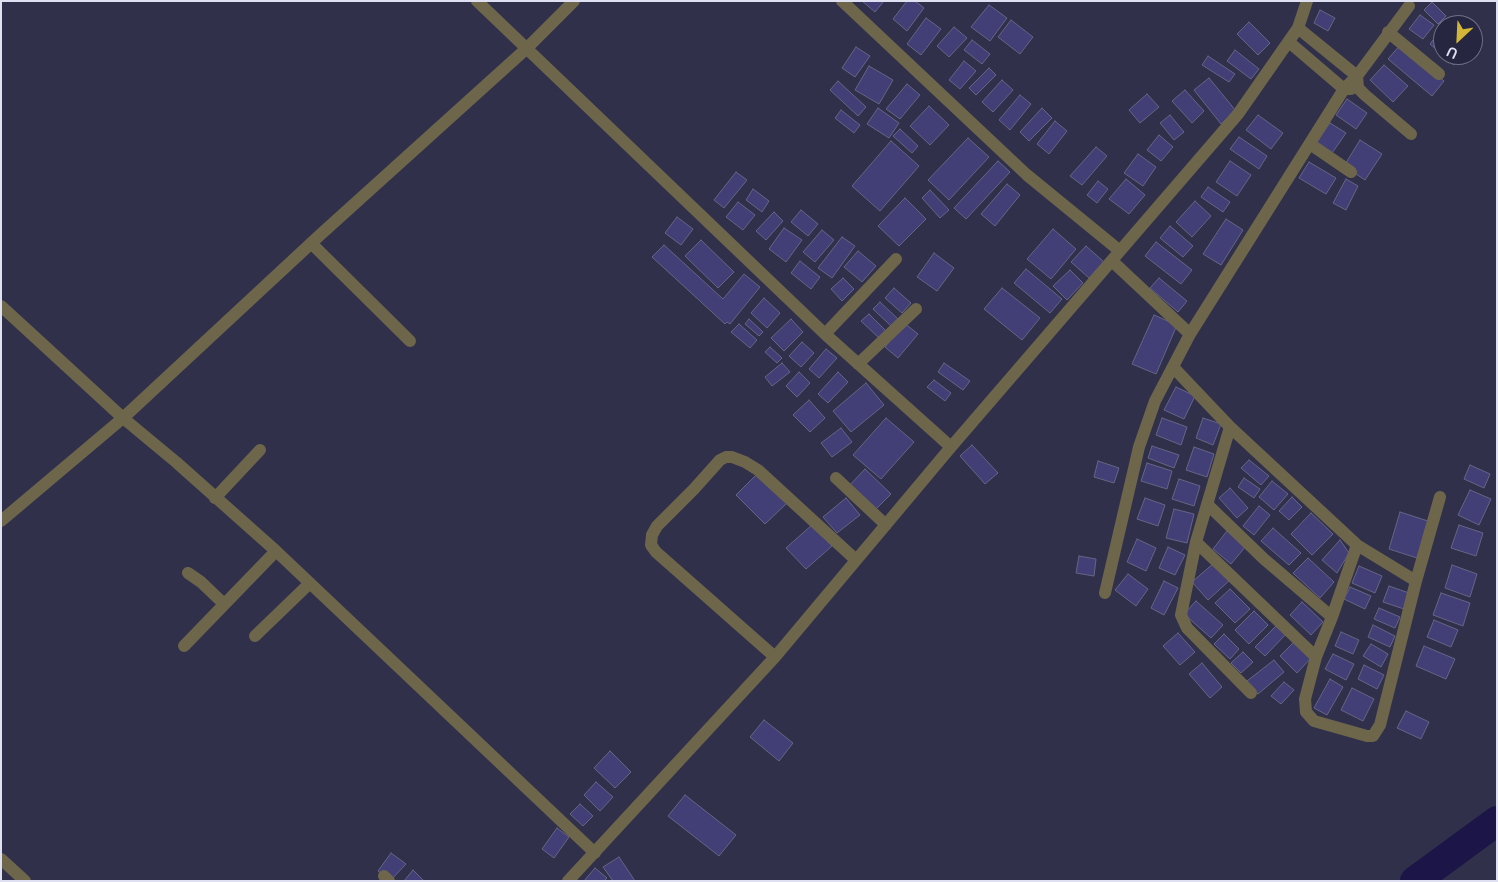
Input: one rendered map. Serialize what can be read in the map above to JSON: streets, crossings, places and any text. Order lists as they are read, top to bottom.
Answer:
{
  "north": "bottom left"
}
